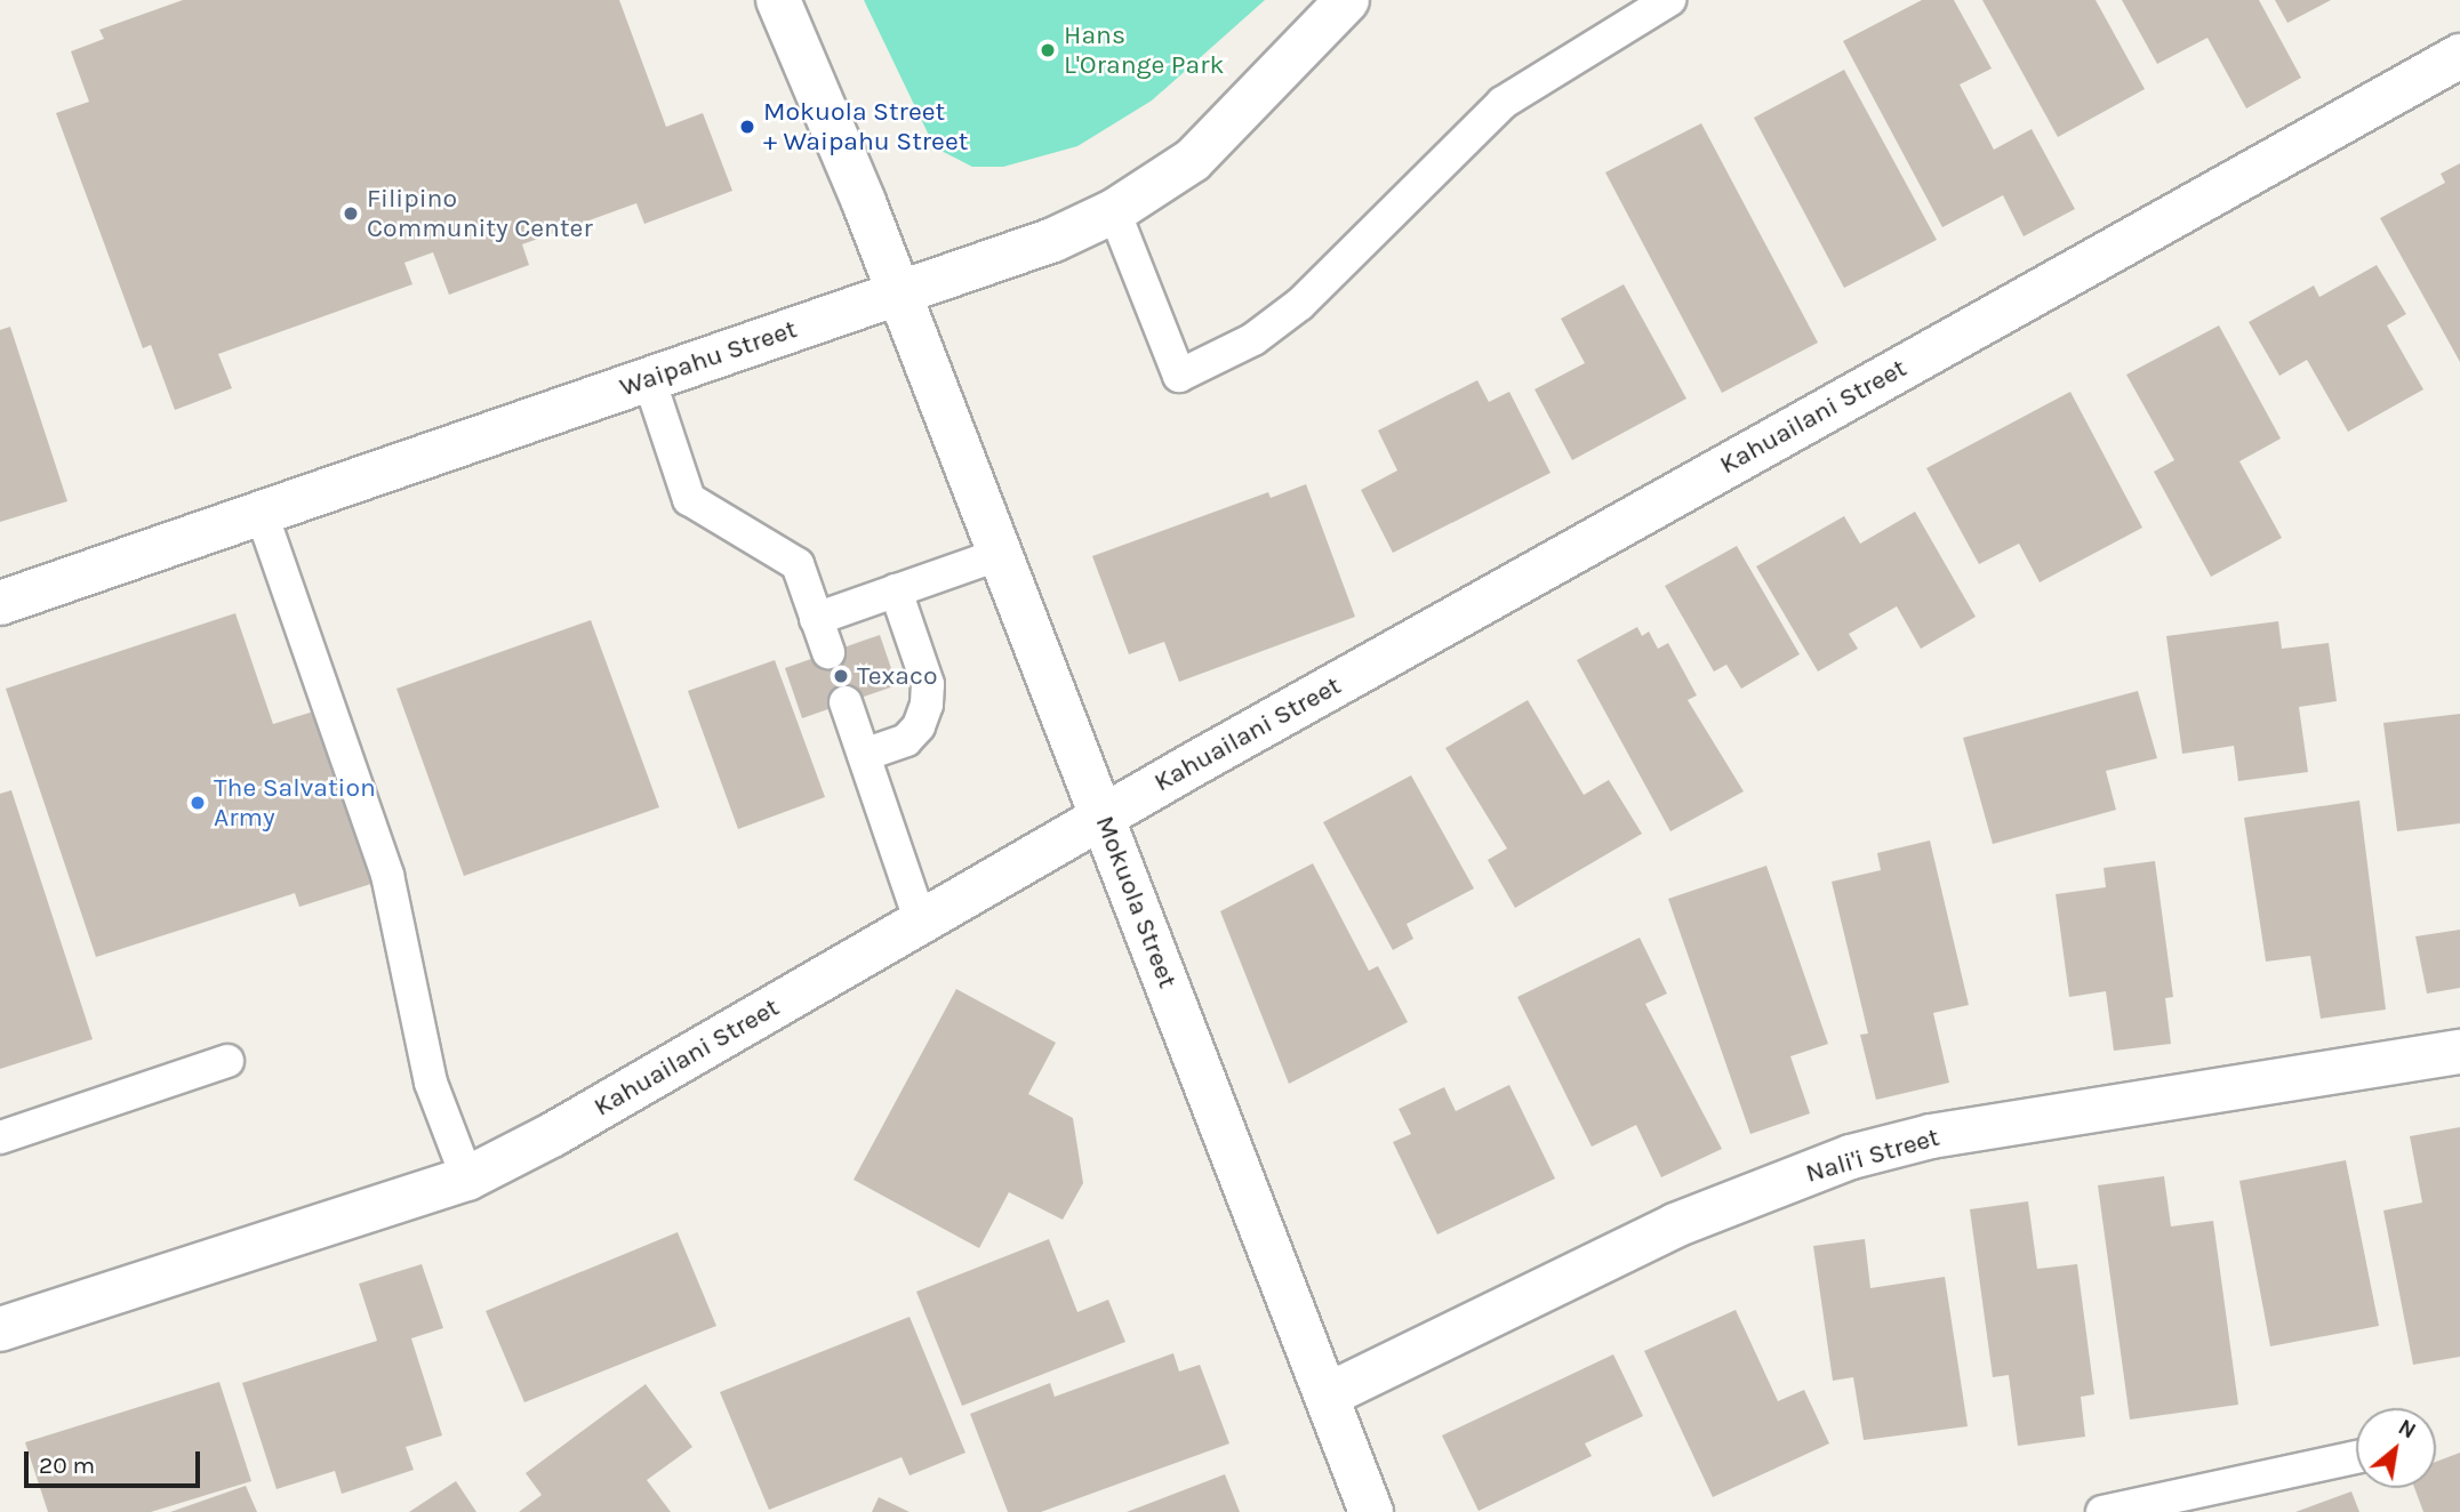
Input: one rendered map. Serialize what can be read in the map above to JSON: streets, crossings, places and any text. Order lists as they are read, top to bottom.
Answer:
{
  "streets": {
    "street": [
      "Waipahu Street",
      "Kahuailani Street",
      "Mokuola Street",
      "Nali'i Street"
    ]
  },
  "crossings": [
    ["Waipahu Street", "Mokuola Street"],
    ["Kahuailani Street", "Mokuola Street"],
    ["Mokuola Street", "Nali'i Street"]
  ],
  "places": [
    "Hans L'Orange Park",
    "Mokuola Street + Waipahu Street",
    "Filipino Community Center",
    "Texaco",
    "The Salvation Army"
  ],
  "scale_bar": "20 m",
  "north": "top right"
}
